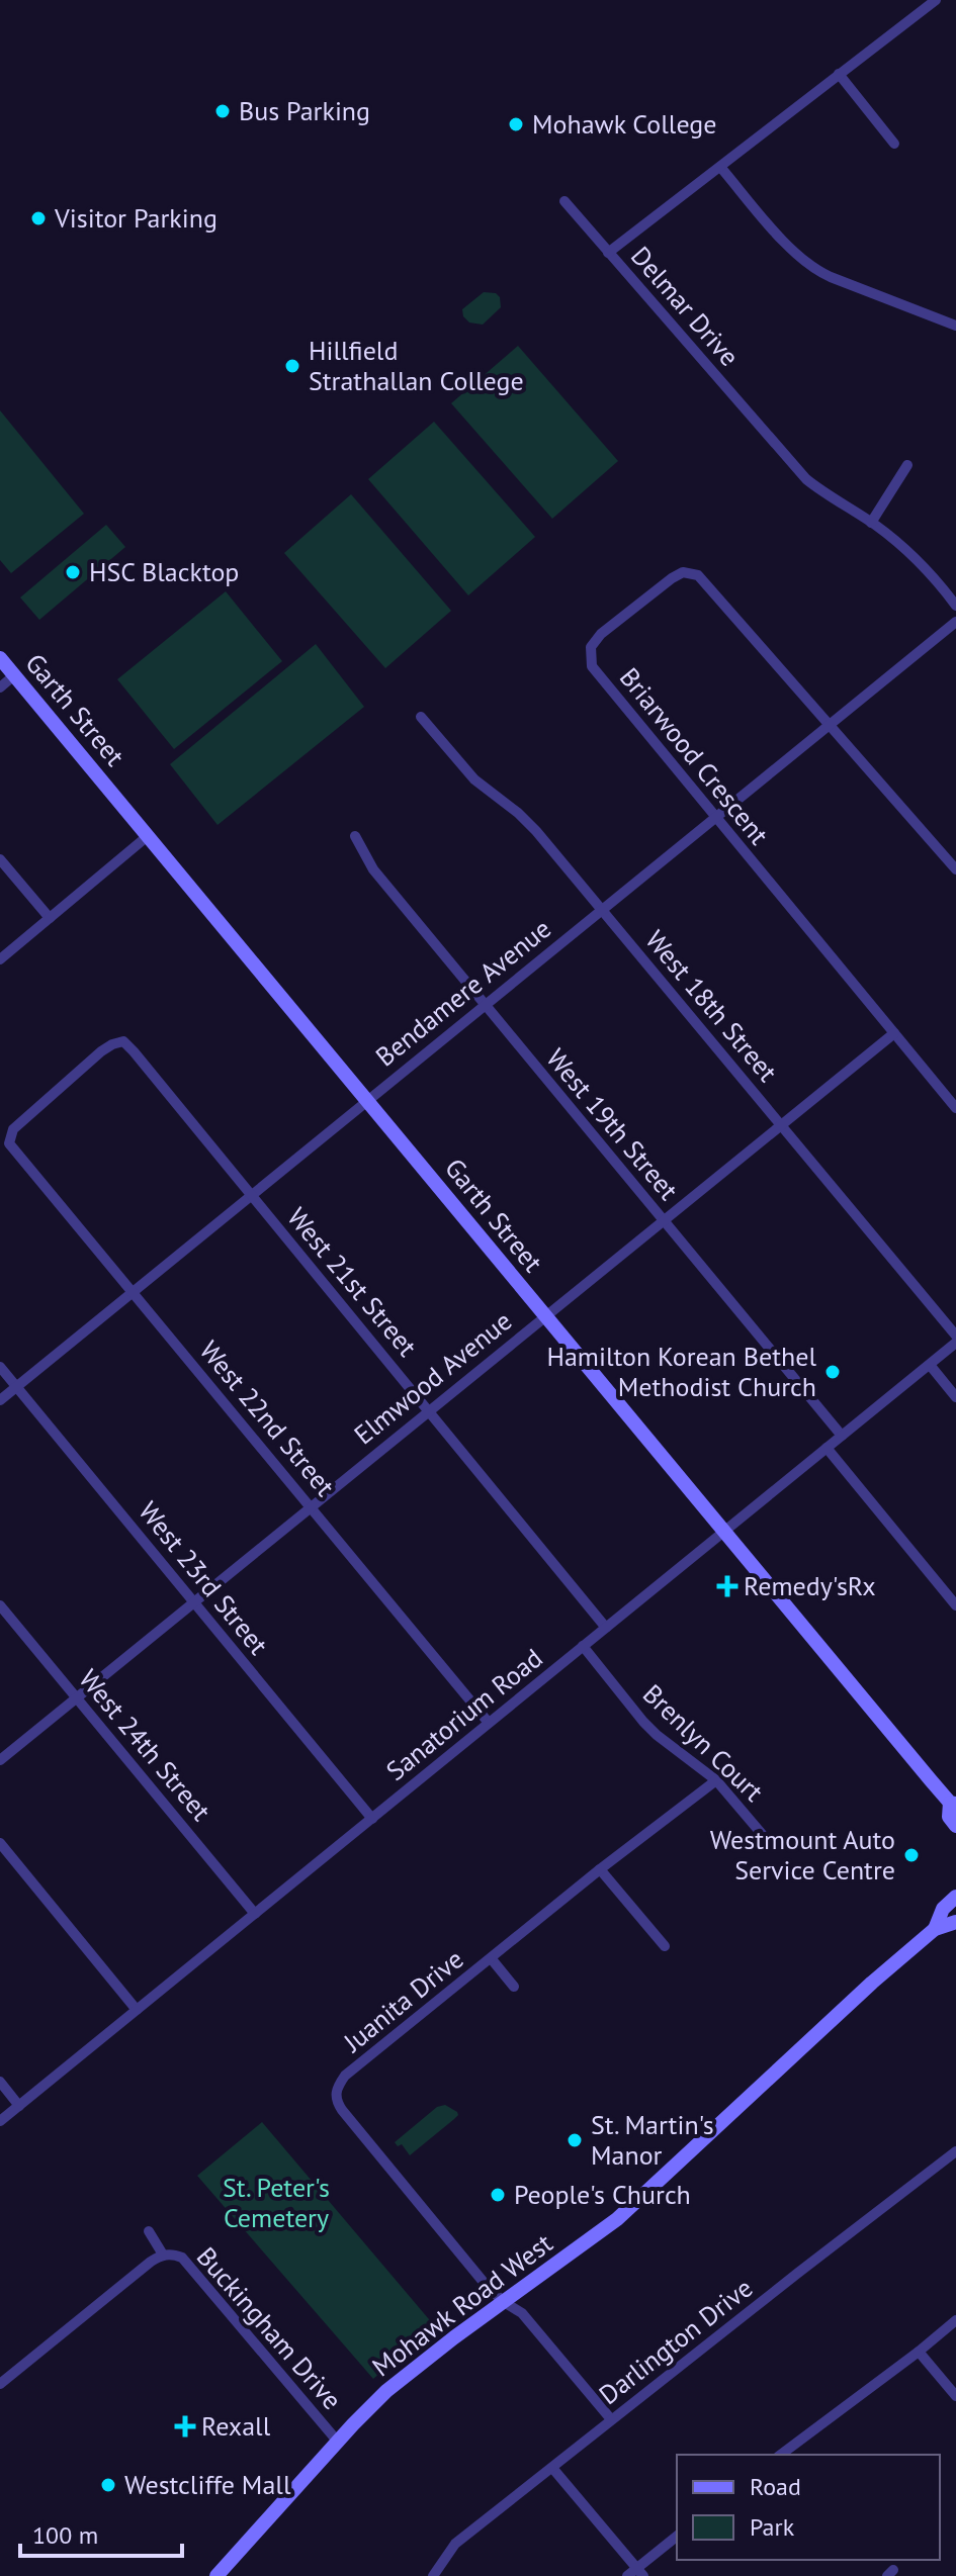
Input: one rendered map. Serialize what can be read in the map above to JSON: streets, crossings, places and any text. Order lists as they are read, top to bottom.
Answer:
{
  "streets": {
    "main road": ["Garth Street", "Mohawk Road West"],
    "street": [
      "Delmar Drive",
      "Briarwood Crescent",
      "Bendamere Avenue",
      "West 18th Street",
      "West 19th Street",
      "West 21st Street",
      "Elmwood Avenue",
      "West 22nd Street",
      "West 23rd Street",
      "Sanatorium Road",
      "Brenlyn Court",
      "West 24th Street",
      "Juanita Drive",
      "Buckingham Drive",
      "Darlington Drive"
    ]
  },
  "crossings": [
    ["Garth Street", "Bendamere Avenue"],
    ["Garth Street", "Elmwood Avenue"],
    ["Garth Street", "Sanatorium Road"],
    ["Briarwood Crescent", "Bendamere Avenue"],
    ["Briarwood Crescent", "Elmwood Avenue"],
    ["Bendamere Avenue", "West 18th Street"],
    ["Bendamere Avenue", "West 19th Street"],
    ["Bendamere Avenue", "West 21st Street"],
    ["Bendamere Avenue", "West 22nd Street"],
    ["Bendamere Avenue", "West 23rd Street"],
    ["West 18th Street", "Elmwood Avenue"],
    ["West 19th Street", "Elmwood Avenue"],
    ["West 19th Street", "Sanatorium Road"],
    ["West 21st Street", "Elmwood Avenue"],
    ["West 21st Street", "West 22nd Street"],
    ["West 21st Street", "Sanatorium Road"],
    ["Elmwood Avenue", "West 22nd Street"],
    ["Elmwood Avenue", "West 23rd Street"],
    ["Elmwood Avenue", "West 24th Street"],
    ["West 22nd Street", "Sanatorium Road"],
    ["West 23rd Street", "Sanatorium Road"],
    ["Sanatorium Road", "Brenlyn Court"],
    ["Sanatorium Road", "West 24th Street"],
    ["Brenlyn Court", "Juanita Drive"],
    ["Juanita Drive", "Mohawk Road West"],
    ["Mohawk Road West", "Buckingham Drive"]
  ],
  "parks": ["St. Peter's Cemetery"],
  "places": {
    "other": [
      "Bus Parking",
      "Mohawk College",
      "Visitor Parking",
      "Hillfield Strathallan College",
      "HSC Blacktop",
      "Hamilton Korean Bethel Methodist Church",
      "Westmount Auto Service Centre",
      "St. Martin's Manor",
      "People's Church",
      "Westcliffe Mall"
    ],
    "health": ["Remedy'sRx", "Rexall"]
  },
  "legend": ["Road", "Park"],
  "scale_bar": "100 m"
}
